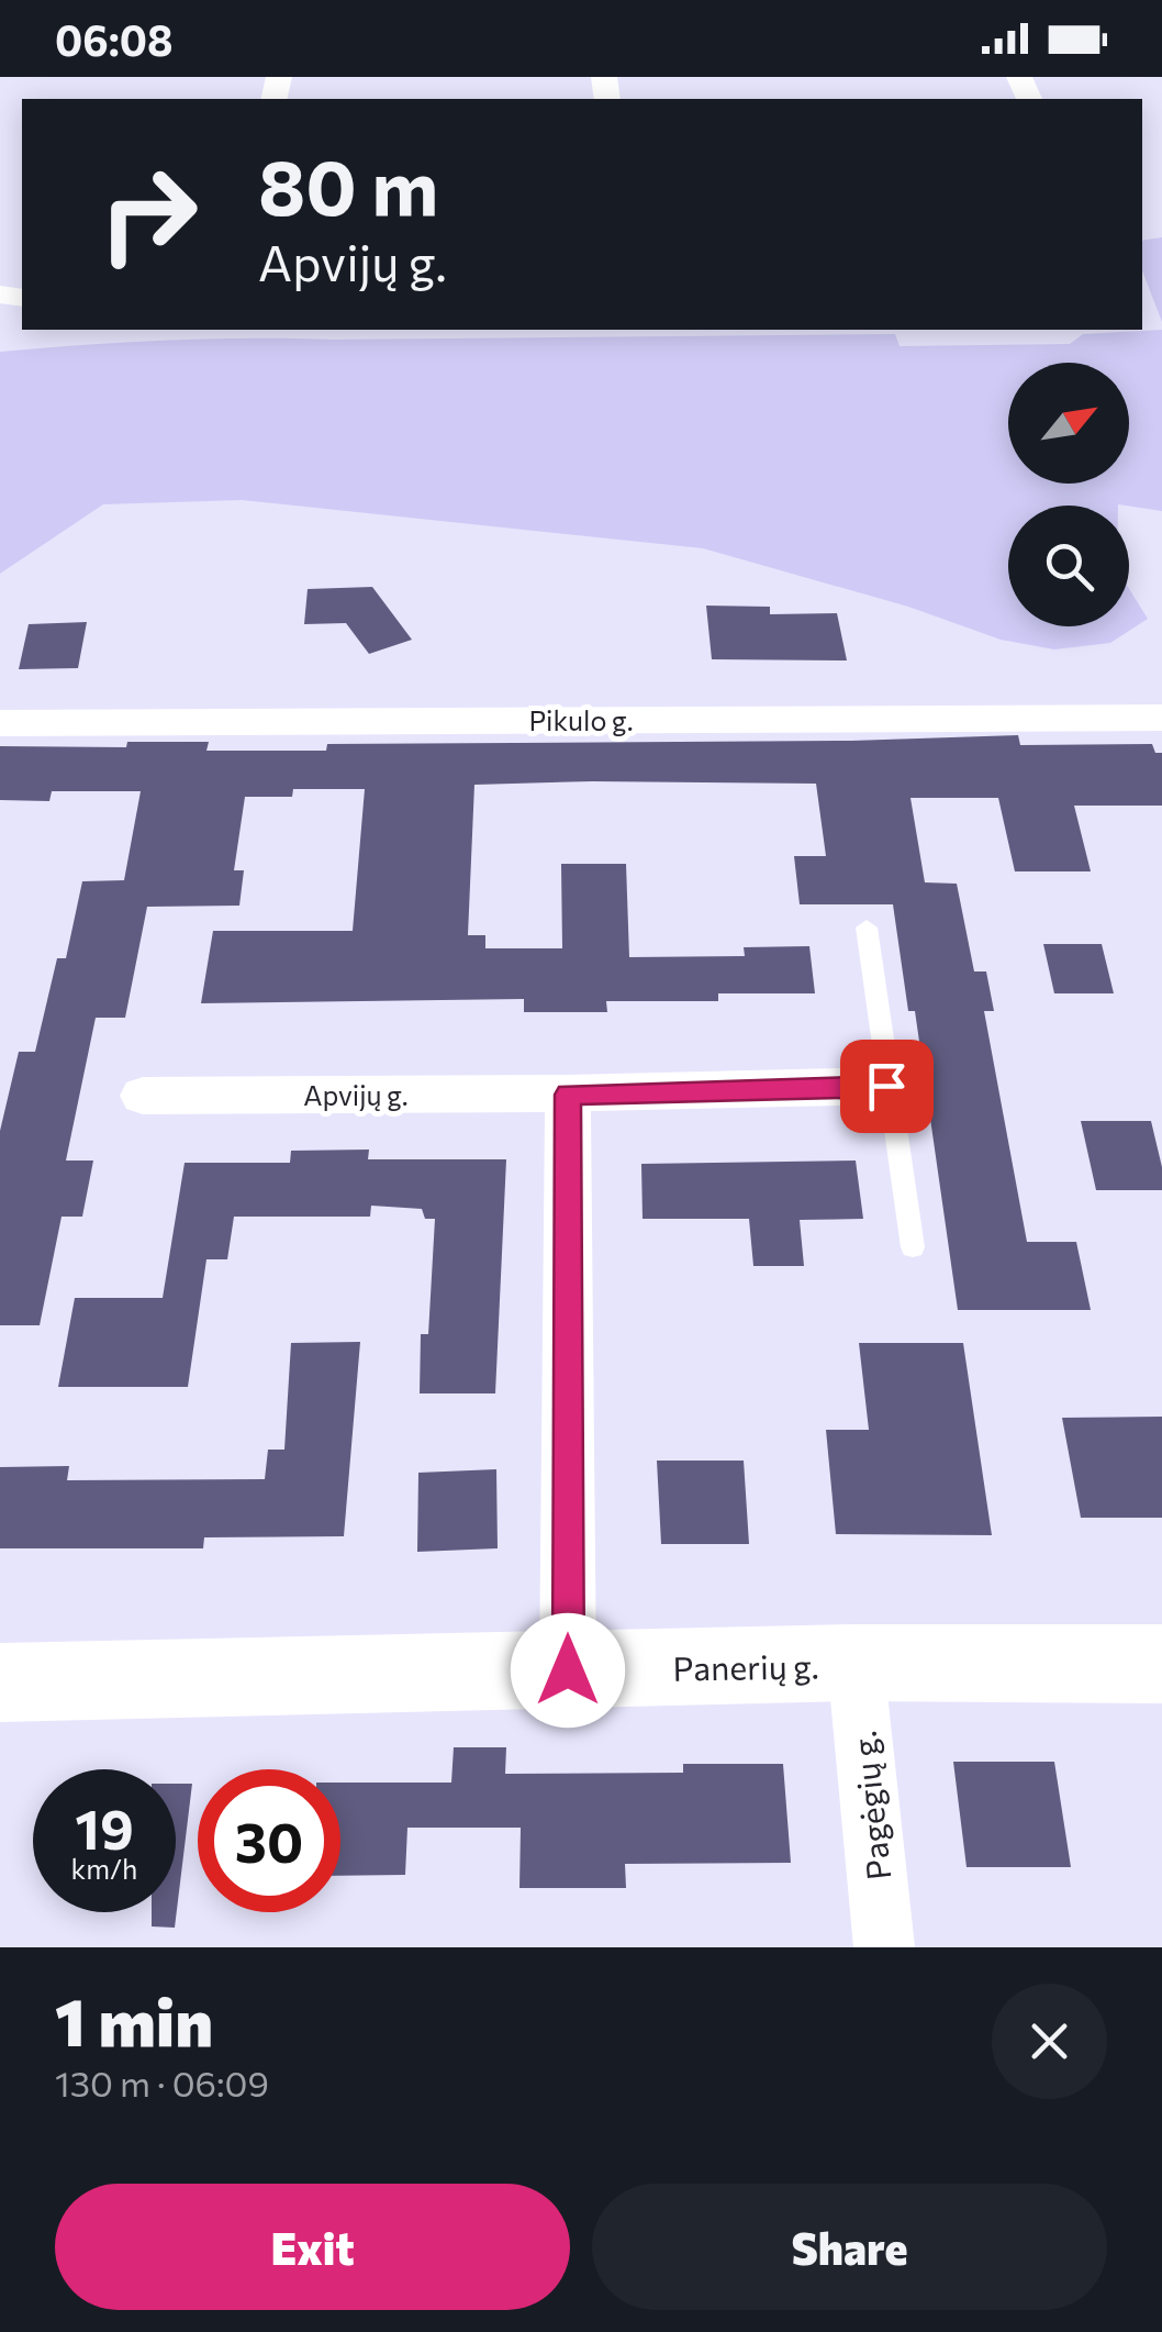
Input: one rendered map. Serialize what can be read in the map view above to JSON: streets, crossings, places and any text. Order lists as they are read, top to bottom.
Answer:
{
  "streets": {
    "main road": ["Panerių g."],
    "street": ["Pikulo g.", "Apvijų g.", "Pagėgių g."]
  },
  "crossings": [
    ["Panerių g.", "Pagėgių g."]
  ],
  "north": "top right",
  "page": {
    "status": "06:08",
    "turn": ["80 m", "Apvijų g."],
    "speed": "19 km/h",
    "limit": "30",
    "heading": ["1 min", "130 m · 06:09"],
    "buttons": ["Exit", "Share"]
  }
}
